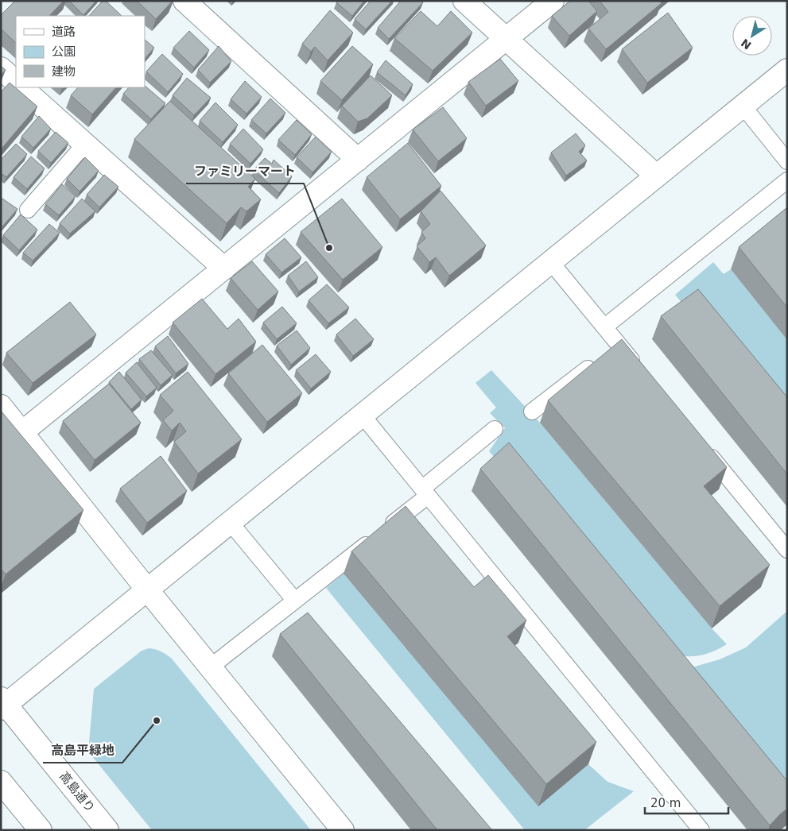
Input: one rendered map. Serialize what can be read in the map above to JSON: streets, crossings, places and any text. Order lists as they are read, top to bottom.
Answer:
{
  "streets": {
    "street": ["高島通り"]
  },
  "places": ["ファミリーマート", "高島平緑地"],
  "legend": ["道路", "公園", "建物"],
  "scale_bar": "20 m",
  "north": "bottom left"
}
